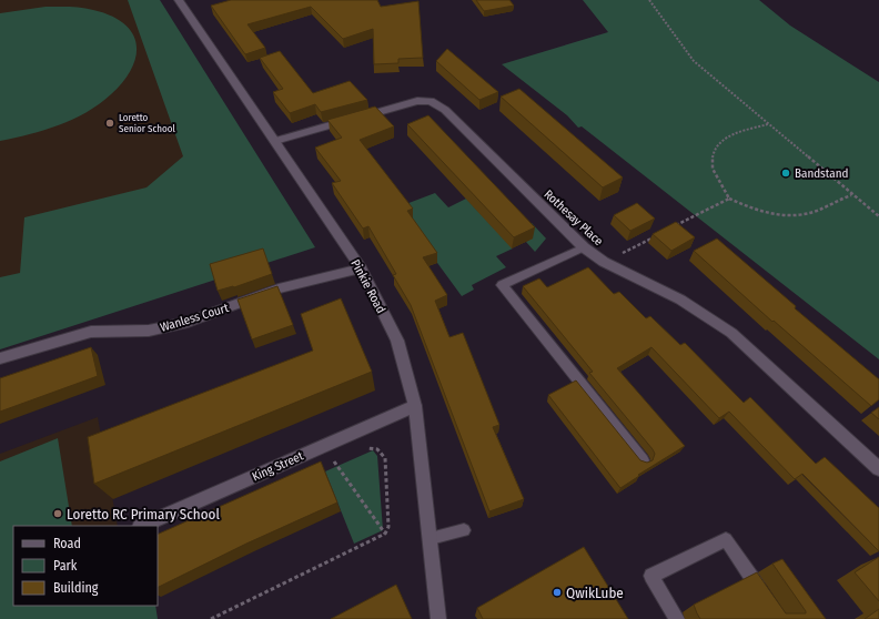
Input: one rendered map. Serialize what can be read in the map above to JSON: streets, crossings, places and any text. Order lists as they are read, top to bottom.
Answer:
{
  "streets": {
    "street": [
      "Rothesay Place",
      "Pinkie Road",
      "Wanless Court",
      "King Street"
    ]
  },
  "crossings": [
    ["Rothesay Place", "Pinkie Road"],
    ["Pinkie Road", "Wanless Court"],
    ["Pinkie Road", "King Street"]
  ],
  "places": [
    "Loretto Senior School",
    "Bandstand",
    "Loretto RC Primary School",
    "QwikLube"
  ],
  "legend": ["Road", "Park", "Building"]
}
